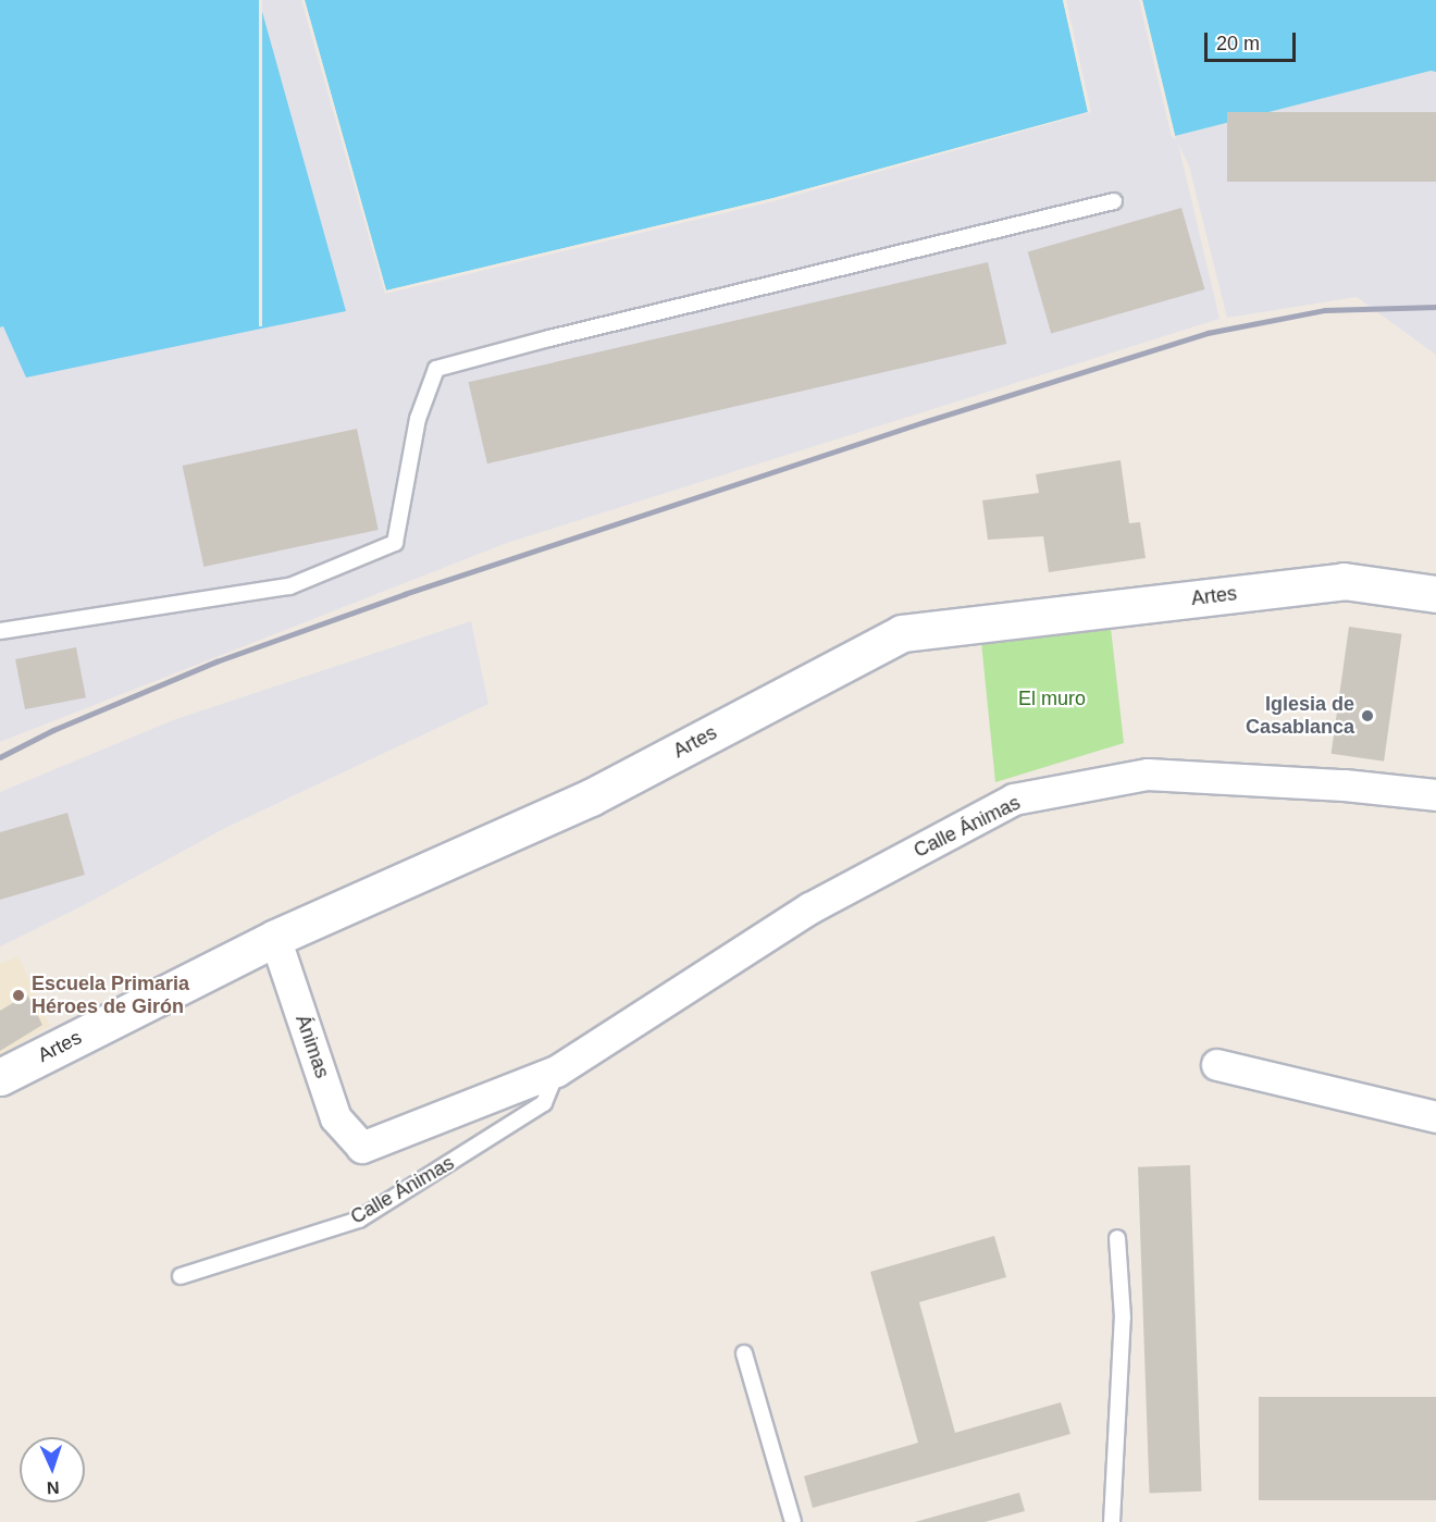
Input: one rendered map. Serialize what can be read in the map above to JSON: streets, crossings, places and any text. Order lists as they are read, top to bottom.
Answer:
{
  "streets": {
    "main road": ["Artes"],
    "street": ["Calle Ánimas", "Ánimas"]
  },
  "crossings": [
    ["Artes", "Ánimas"],
    ["Calle Ánimas", "Ánimas"]
  ],
  "parks": ["El muro"],
  "places": ["Iglesia de Casablanca", "Escuela Primaria Héroes de Girón"],
  "scale_bar": "20 m",
  "north": "bottom"
}
